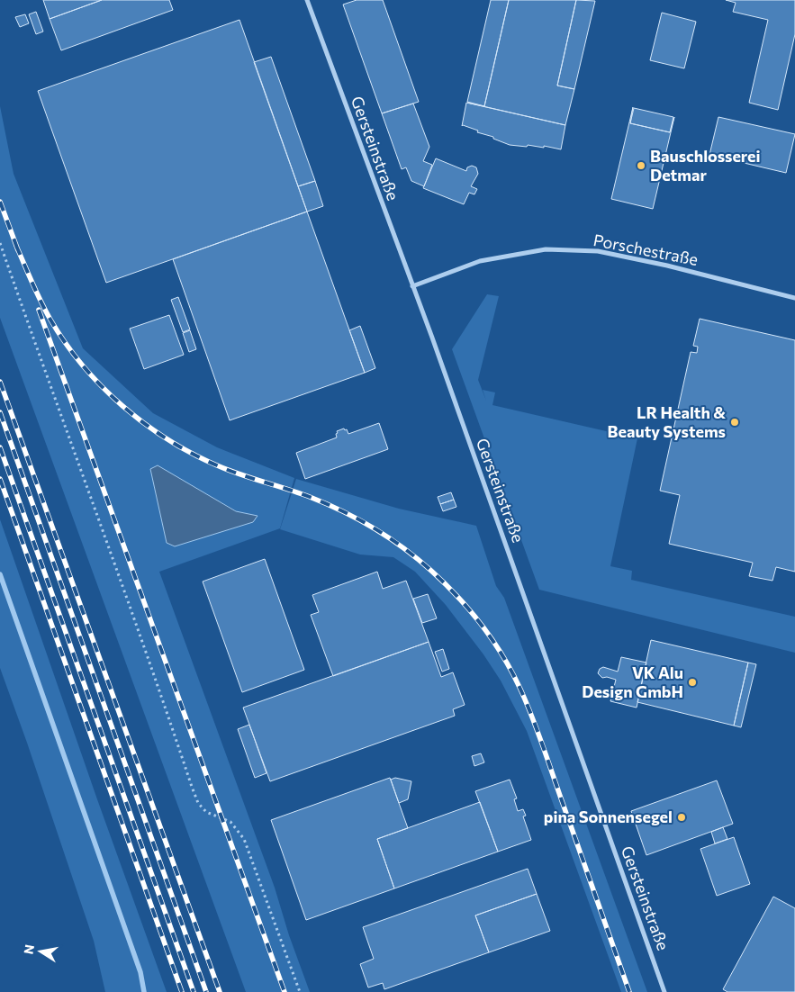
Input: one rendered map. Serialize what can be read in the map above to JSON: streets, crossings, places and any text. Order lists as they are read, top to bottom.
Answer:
{
  "streets": {
    "street": ["Gersteinstraße", "Porschestraße"]
  },
  "crossings": [
    ["Gersteinstraße", "Porschestraße"]
  ],
  "places": [
    "Bauschlosserei Detmar",
    "LR Health & Beauty Systems",
    "VK Alu Design GmbH",
    "pina Sonnensegel"
  ],
  "north": "left"
}
